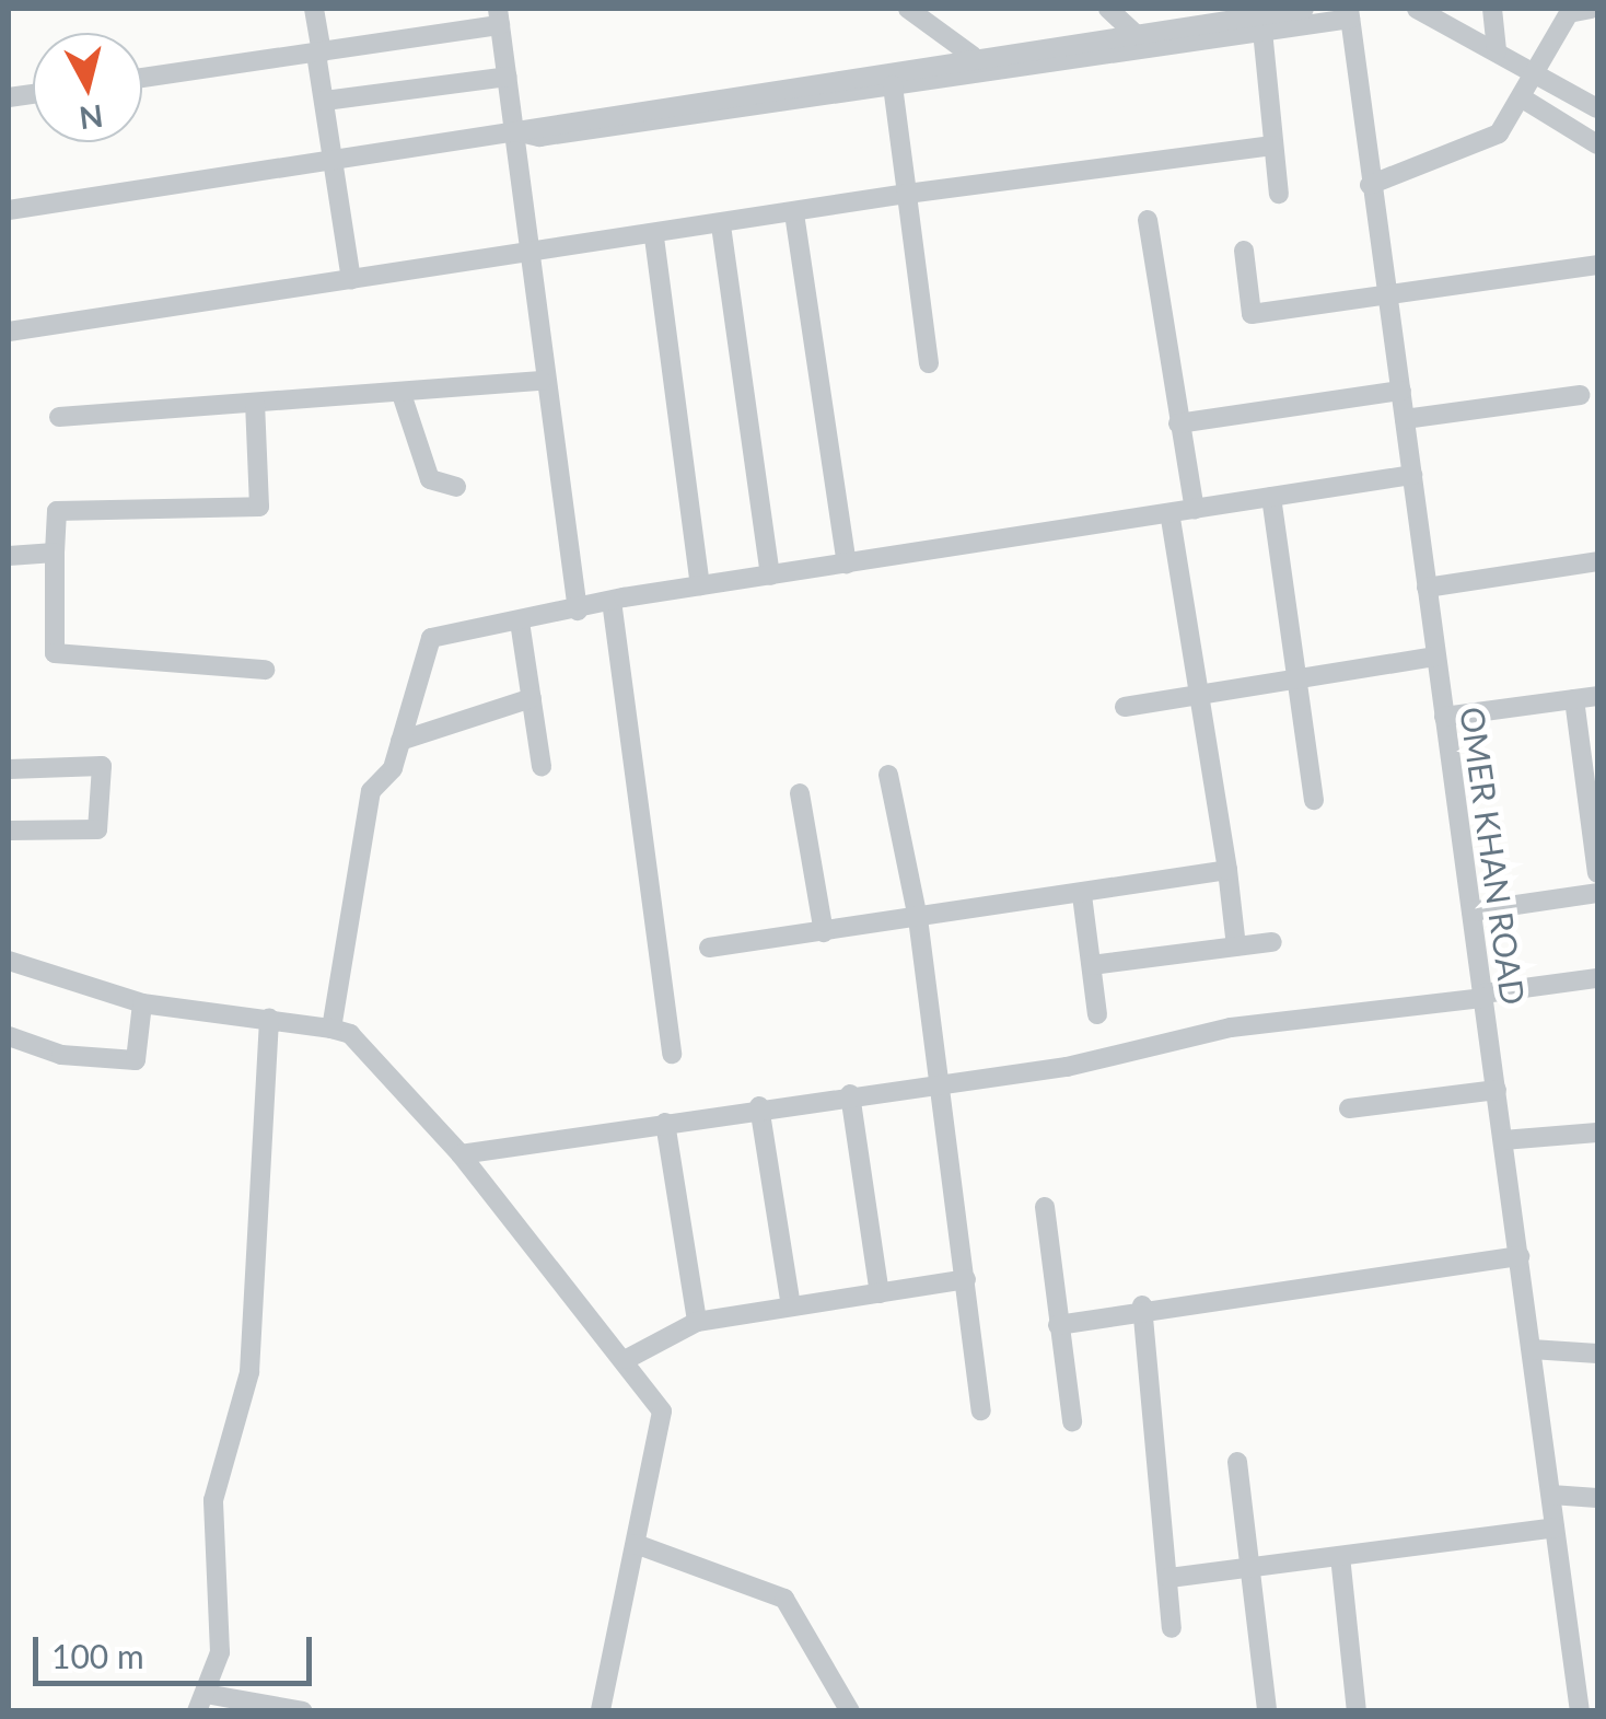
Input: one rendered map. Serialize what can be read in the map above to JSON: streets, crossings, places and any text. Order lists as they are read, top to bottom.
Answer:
{
  "streets": {
    "street": ["OMER KHAN ROAD"]
  },
  "scale_bar": "100 m",
  "north": "bottom"
}
